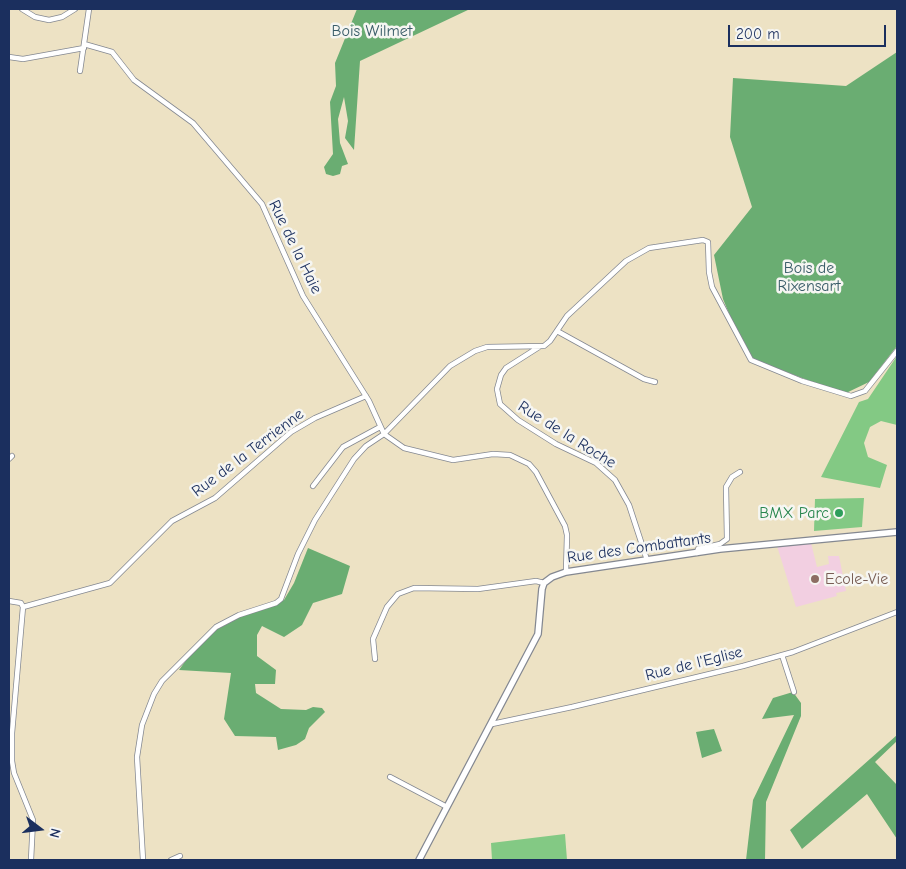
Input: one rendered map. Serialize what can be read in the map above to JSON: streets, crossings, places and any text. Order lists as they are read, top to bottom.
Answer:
{
  "streets": {
    "street": [
      "Rue de la Haie",
      "Rue de la Roche",
      "Rue de la Terrienne",
      "Rue des Combattants",
      "Rue de l'Eglise"
    ]
  },
  "crossings": [
    ["Rue de la Haie", "Rue de la Terrienne"],
    ["Rue de la Roche", "Rue des Combattants"]
  ],
  "parks": ["Bois Wilmet", "Bois de Rixensart"],
  "places": ["BMX Parc", "Ecole-Vie"],
  "scale_bar": "200 m",
  "north": "right"
}
